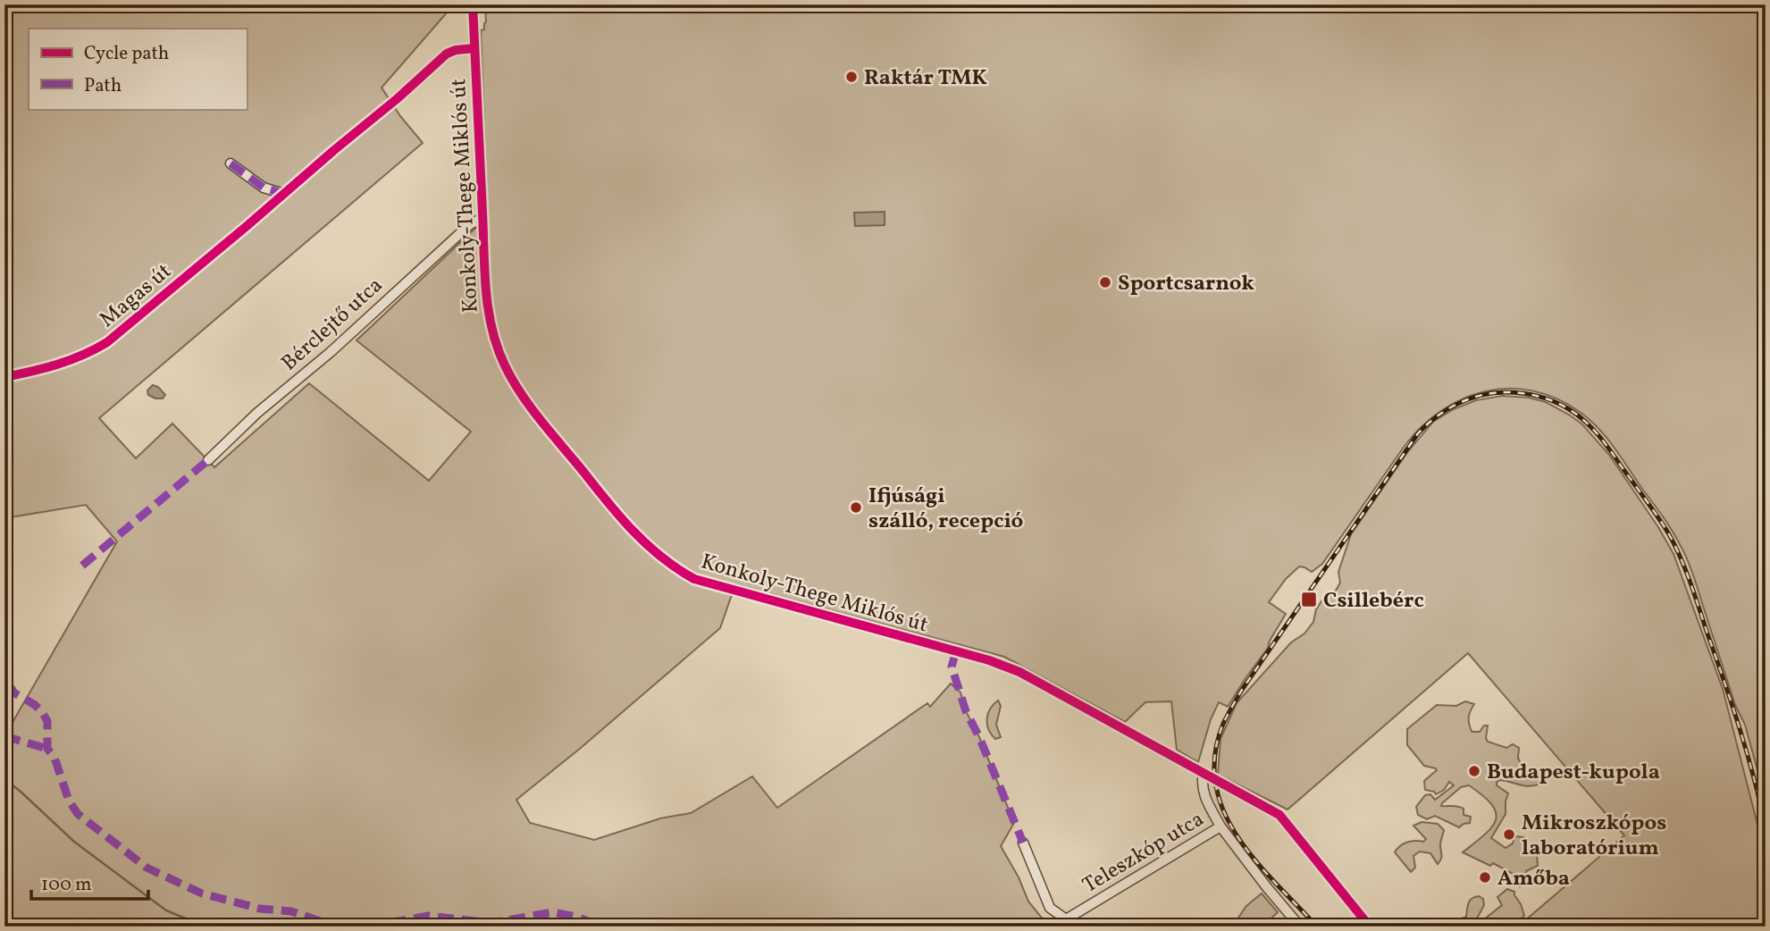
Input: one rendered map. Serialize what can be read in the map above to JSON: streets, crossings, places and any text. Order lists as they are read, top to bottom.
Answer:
{
  "streets": {
    "street": [
      "Konkoly-Thege Miklós út",
      "Magas út",
      "Bérclejtő utca",
      "Teleszkóp utca"
    ]
  },
  "crossings": [
    ["Konkoly-Thege Miklós út", "Magas út"],
    ["Konkoly-Thege Miklós út", "Bérclejtő utca"],
    ["Konkoly-Thege Miklós út", "Teleszkóp utca"]
  ],
  "places": {
    "other": [
      "Raktár TMK",
      "Sportcsarnok",
      "Ifjúsági szálló, recepció",
      "Budapest-kupola",
      "Mikroszkópos laboratórium",
      "Amőba"
    ],
    "transit": ["Csillebérc"]
  },
  "legend": ["Cycle path", "Path"],
  "scale_bar": "100 m"
}
